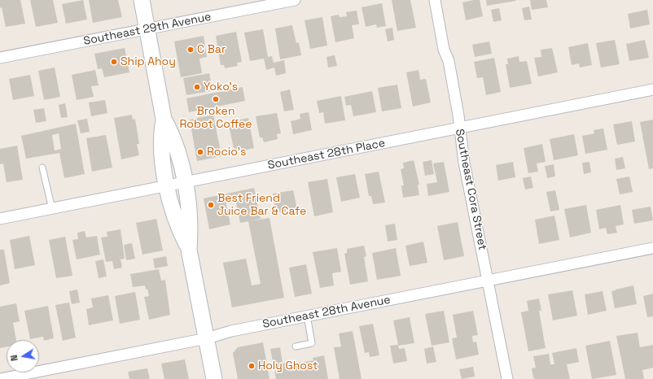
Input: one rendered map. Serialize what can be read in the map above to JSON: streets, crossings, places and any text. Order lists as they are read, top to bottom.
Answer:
{
  "streets": {
    "street": [
      "Southeast 29th Avenue",
      "Southeast 28th Place",
      "Southeast Cora Street",
      "Southeast 28th Avenue"
    ]
  },
  "crossings": [
    ["Southeast 28th Place", "Southeast Cora Street"],
    ["Southeast Cora Street", "Southeast 28th Avenue"]
  ],
  "places": [
    "C Bar",
    "Ship Ahoy",
    "Yoko's",
    "Broken Robot Coffee",
    "Rocio's",
    "Best Friend Juice Bar & Cafe",
    "Holy Ghost"
  ],
  "north": "left"
}
